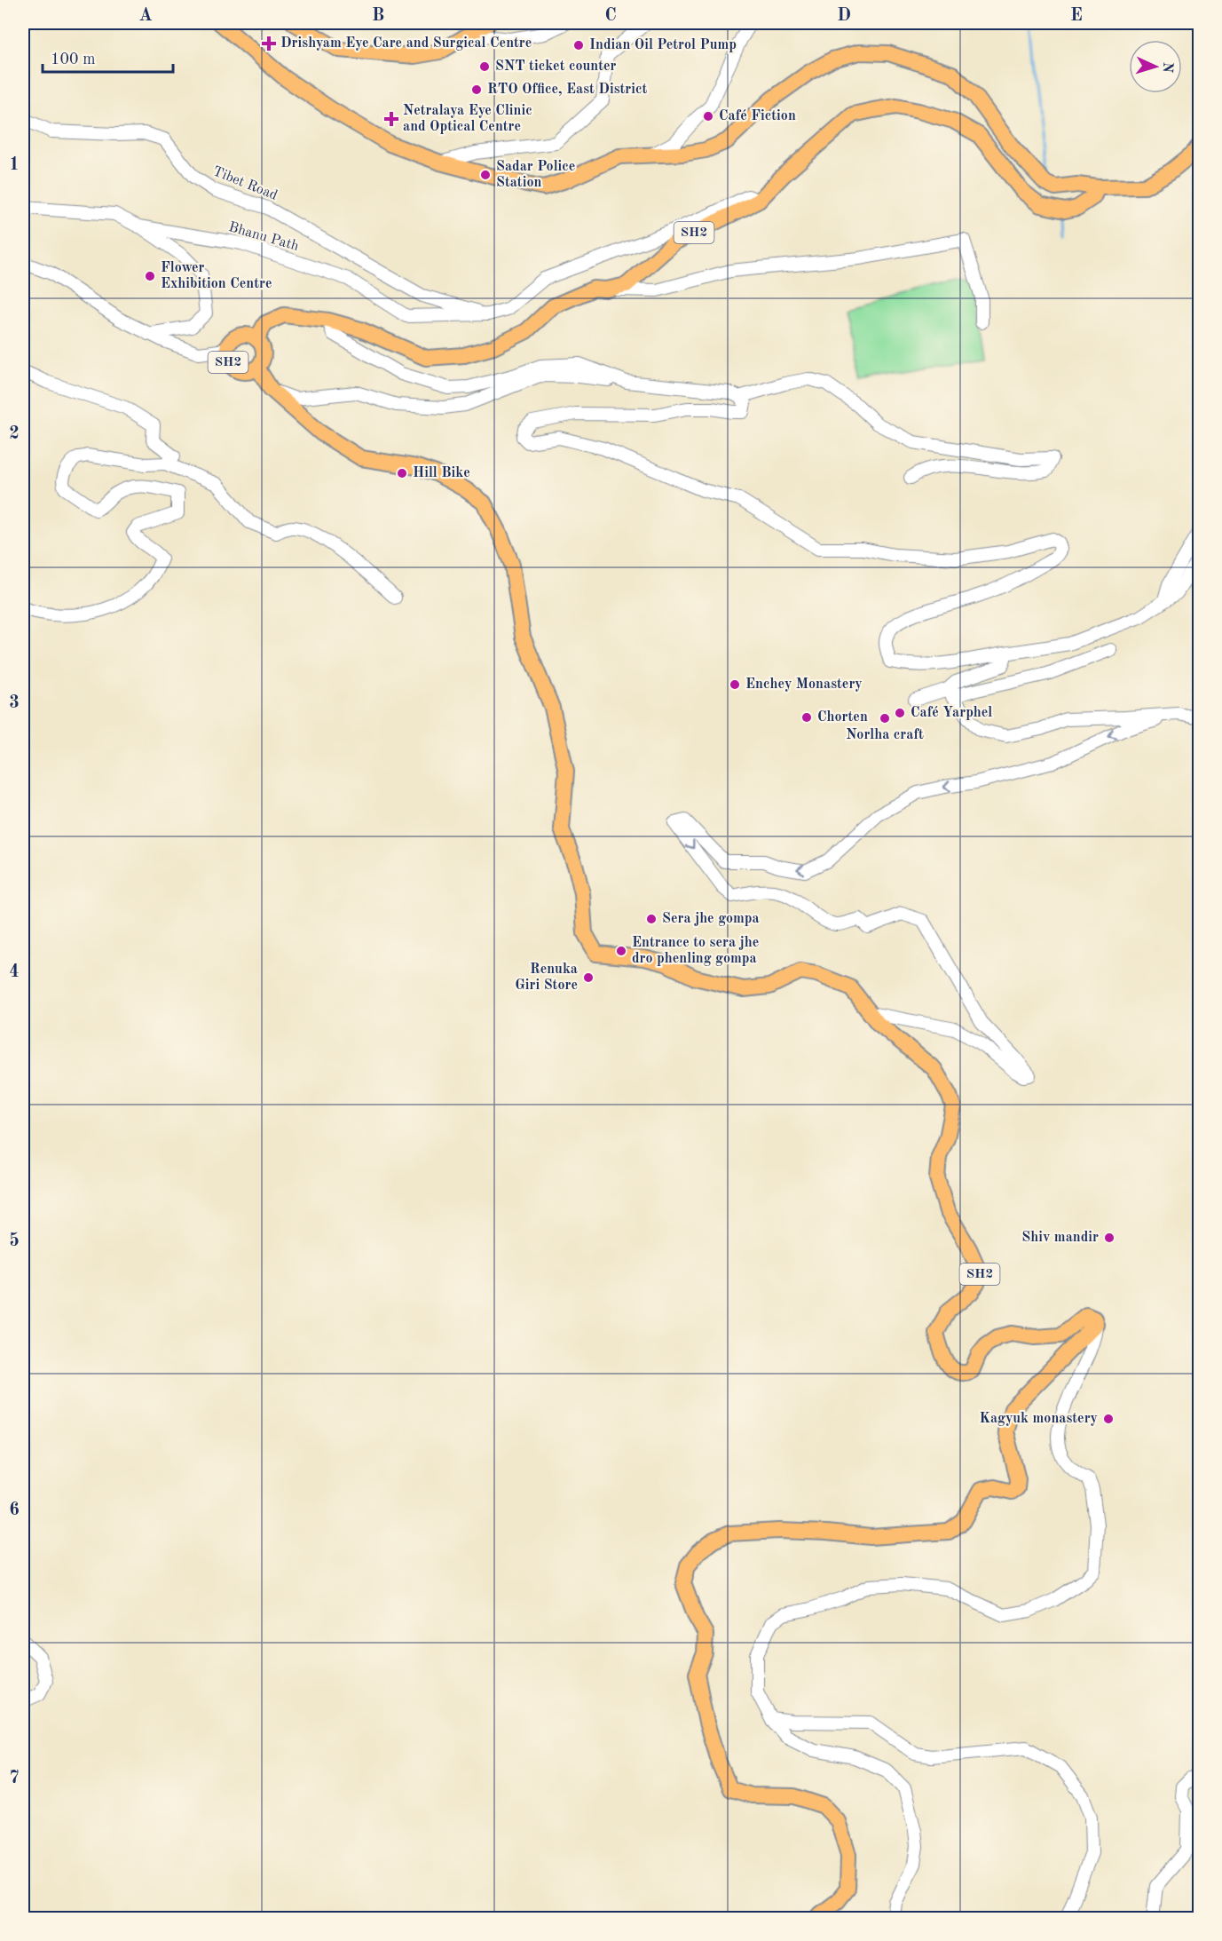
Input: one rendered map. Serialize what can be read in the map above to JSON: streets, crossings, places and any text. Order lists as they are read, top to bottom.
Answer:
{
  "streets": {
    "main road": ["SH2"],
    "street": ["Tibet Road", "Bhanu Path"]
  },
  "crossings": [
    ["Tibet Road", "Bhanu Path"],
    ["SH2", "Bhanu Path"]
  ],
  "places": {
    "health": ["Drishyam Eye Care and Surgical Centre", "Netralaya Eye Clinic and Optical Centre"],
    "other": [
      "Indian Oil Petrol Pump",
      "SNT ticket counter",
      "RTO Office, East District",
      "Café Fiction",
      "Sadar Police Station",
      "Flower Exhibition Centre",
      "Hill Bike",
      "Enchey Monastery",
      "Café Yarphel",
      "Chorten",
      "Norlha craft",
      "Sera jhe gompa",
      "Entrance to sera jhe dro phenling gompa",
      "Renuka Giri Store",
      "Shiv mandir",
      "Kagyuk monastery"
    ]
  },
  "scale_bar": "100 m",
  "north": "right",
  "grid": {
    "columns": [
      "A",
      "B",
      "C",
      "D",
      "E"
    ],
    "rows": [
      "1",
      "2",
      "3",
      "4",
      "5",
      "6",
      "7"
    ]
  }
}
